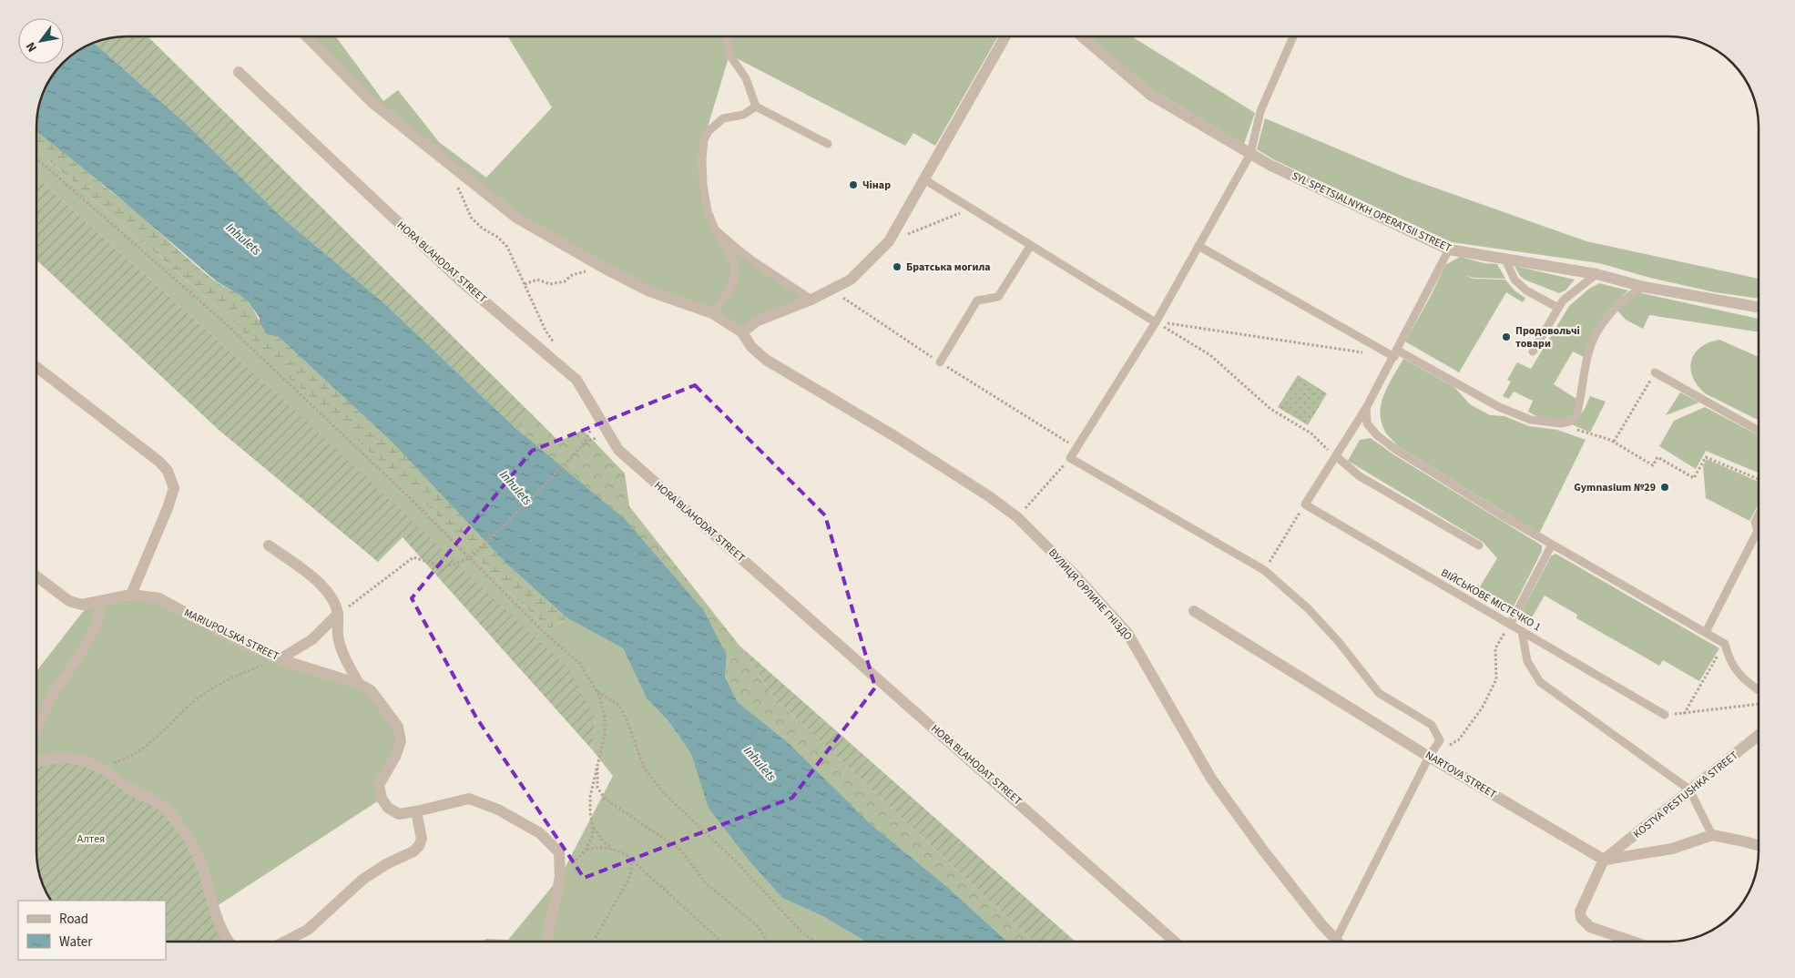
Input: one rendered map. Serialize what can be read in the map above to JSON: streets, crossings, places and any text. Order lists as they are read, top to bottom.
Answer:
{
  "streets": {
    "street": [
      "SYL SPETSIALNYKH OPERATSII STREET",
      "HORA BLAHODAT STREET",
      "ВУЛИЦЯ ОРЛИНЕ ГНІЗДО",
      "MARIUPOLSKA STREET",
      "NARTOVA STREET",
      "KOSTYA PESTUSHKA STREET"
    ],
    "lane": ["ВІЙСЬКОВЕ МІСТЕЧКО 1"]
  },
  "crossings": [
    ["NARTOVA STREET", "KOSTYA PESTUSHKA STREET"]
  ],
  "water": ["Inhulets"],
  "parks": ["Алтея"],
  "places": [
    "Чінар",
    "Братська могила",
    "Продовольчі товари",
    "Gymnasium №29"
  ],
  "legend": ["Road", "Water"],
  "north": "bottom left"
}
